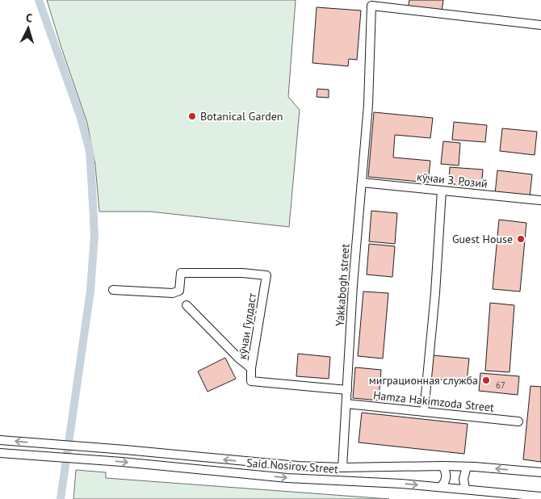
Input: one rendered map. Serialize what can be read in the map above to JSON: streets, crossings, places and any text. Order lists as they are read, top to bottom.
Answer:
{
  "streets": {
    "street": [
      "кӯчаи З. Розий",
      "Yakkabogh street",
      "кӯчаи Гулдаст",
      "Hamza Hakimzoda Street",
      "Said Nosirov Street"
    ]
  },
  "crossings": [
    ["кӯчаи З. Розий", "Yakkabogh street"],
    ["Yakkabogh street", "кӯчаи Гулдаст"],
    ["Yakkabogh street", "Hamza Hakimzoda Street"],
    ["Yakkabogh street", "Said Nosirov Street"]
  ],
  "places": ["Botanical Garden", "Guest House", "миграционная служба"],
  "house_numbers": ["67"],
  "north": "top"
}
